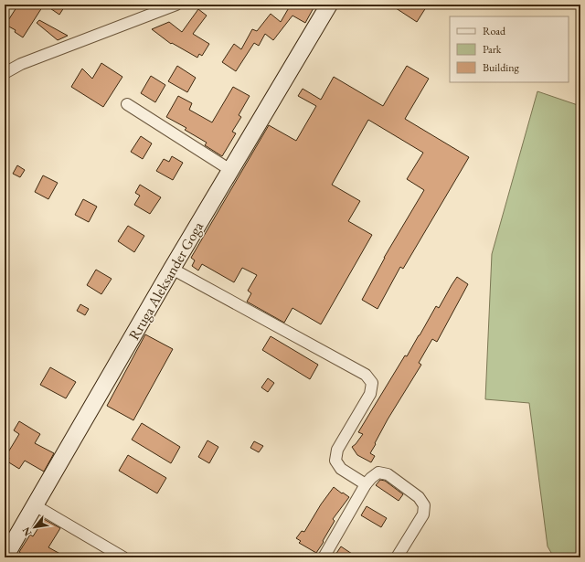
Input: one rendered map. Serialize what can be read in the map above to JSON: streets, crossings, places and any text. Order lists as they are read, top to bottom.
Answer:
{
  "streets": {
    "main road": ["Rruga Aleksander Goga"]
  },
  "legend": ["Road", "Park", "Building"],
  "north": "bottom left"
}
